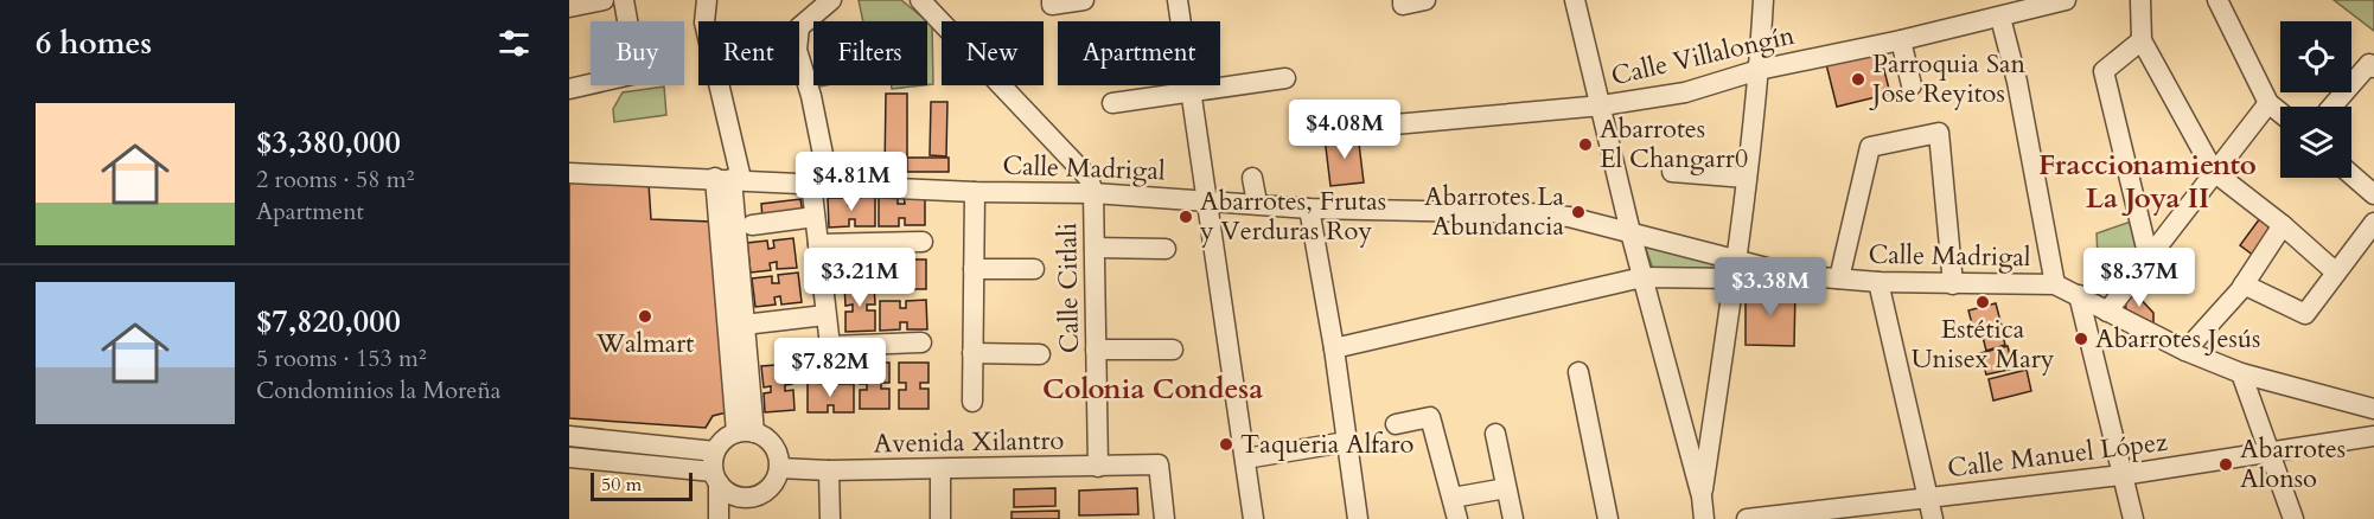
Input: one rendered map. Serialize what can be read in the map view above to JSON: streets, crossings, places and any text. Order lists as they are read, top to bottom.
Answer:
{
  "streets": {
    "street": [
      "Calle Villalongín",
      "Calle Madrigal",
      "Calle Citlali",
      "Avenida Xilantro",
      "Calle Manuel López"
    ]
  },
  "crossings": [
    ["Calle Madrigal", "Calle Citlali"],
    ["Calle Citlali", "Avenida Xilantro"]
  ],
  "districts": ["Fraccionamiento La Joya II", "Colonia Condesa"],
  "places": [
    "Parroquia San Jose Reyitos",
    "Abarrotes El Changarr0",
    "Abarrotes La Abundancia",
    "Abarrotes, Frutas y Verduras Roy",
    "Estética Unisex Mary",
    "Walmart",
    "Abarrotes Jesús",
    "Taqueria Alfaro",
    "Abarrotes Alonso"
  ],
  "scale_bar": "50 m",
  "page": {
    "heading": "6 homes",
    "chip": [
      "Buy",
      "Rent",
      "Filters",
      "New",
      "Apartment"
    ],
    "list": [
      {
        "name": "$3,380,000",
        "note": "2 rooms · 58 m² · Apartment"
      },
      {
        "name": "$7,820,000",
        "note": "5 rooms · 153 m² · Condominios la Moreña"
      }
    ],
    "price": [
      "$4.08M",
      "$4.81M",
      "$3.21M",
      "$8.37M",
      "$3.38M",
      "$7.82M"
    ],
    "scale": "50 m"
  }
}
